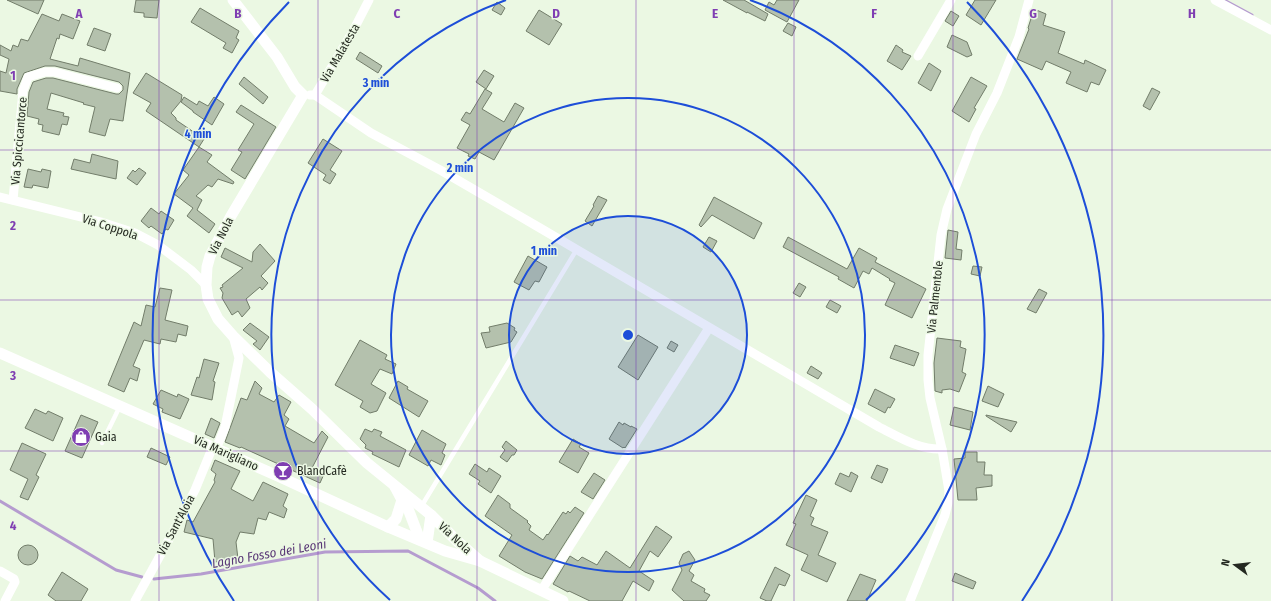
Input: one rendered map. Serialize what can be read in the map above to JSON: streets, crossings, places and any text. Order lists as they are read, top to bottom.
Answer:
{
  "streets": {
    "street": [
      "Via Malatesta",
      "Via Spiccicantorce",
      "Via Coppola",
      "Via Nola",
      "Via Palmentole",
      "Via Marigliano",
      "Via Sant'Aloia"
    ]
  },
  "crossings": [
    ["Via Malatesta", "Via Nola"],
    ["Via Spiccicantorce", "Via Coppola"],
    ["Via Coppola", "Via Nola"],
    ["Via Nola", "Via Marigliano"],
    ["Via Nola", "Via Sant'Aloia"],
    ["Via Marigliano", "Via Sant'Aloia"]
  ],
  "water": ["Lagno Fosso dei Leoni"],
  "places": {
    "shop": ["Gaia"],
    "bar": ["BlandCafè"]
  },
  "north": "left",
  "grid": {
    "columns": [
      "A",
      "B",
      "C",
      "D",
      "E",
      "F",
      "G",
      "H"
    ],
    "rows": [
      "1",
      "2",
      "3",
      "4"
    ]
  },
  "rings": [
    "3 min",
    "4 min",
    "2 min",
    "1 min"
  ]
}
